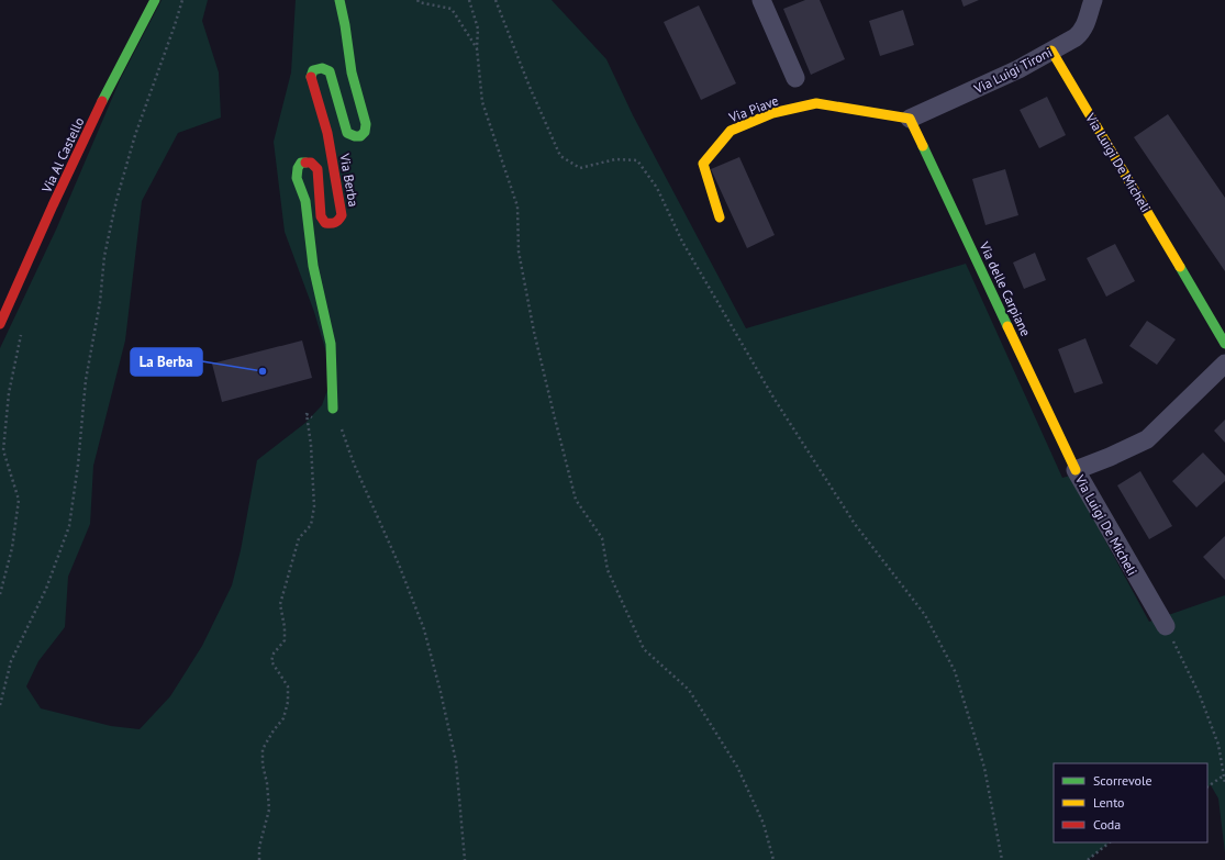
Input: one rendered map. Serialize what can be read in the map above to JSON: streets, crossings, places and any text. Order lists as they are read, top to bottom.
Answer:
{
  "streets": {
    "street": [
      "Via Luigi Tironi",
      "Via Piave",
      "Via Al Castello",
      "Via Luigi De Micheli",
      "Via Berba",
      "Via delle Carpiane"
    ]
  },
  "crossings": [
    ["Via Luigi Tironi", "Via Piave"],
    ["Via Luigi Tironi", "Via Luigi De Micheli"],
    ["Via Luigi Tironi", "Via delle Carpiane"],
    ["Via Piave", "Via delle Carpiane"],
    ["Via Luigi De Micheli", "Via delle Carpiane"]
  ],
  "places": ["La Berba"],
  "legend": ["Scorrevole", "Lento", "Coda"]
}
